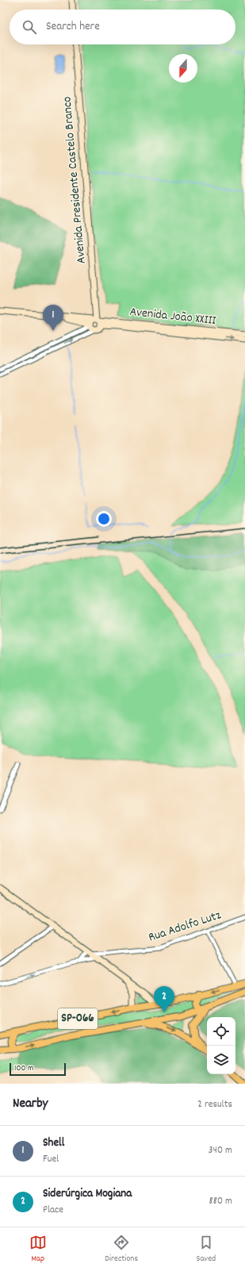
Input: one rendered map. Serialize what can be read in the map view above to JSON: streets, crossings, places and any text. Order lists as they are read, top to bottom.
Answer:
{
  "streets": {
    "main road": ["Avenida Presidente Castelo Branco", "Avenida João XXIII", "SP-066"],
    "street": ["Rua Adolfo Lutz"]
  },
  "crossings": [
    ["Avenida Presidente Castelo Branco", "Avenida João XXIII"]
  ],
  "scale_bar": "100 m",
  "north": "bottom",
  "page": {
    "search": "Search here",
    "pins": ["1", "2"],
    "scale": "100 m",
    "heading": ["Nearby", "2 results"],
    "list": [
      {
        "mark": "1",
        "name": "Shell",
        "note": "Fuel",
        "value": "340 m"
      },
      {
        "mark": "2",
        "name": "Siderúrgica Mogiana",
        "note": "Place",
        "value": "880 m"
      }
    ],
    "nav": ["Map", "Directions", "Saved"]
  }
}
